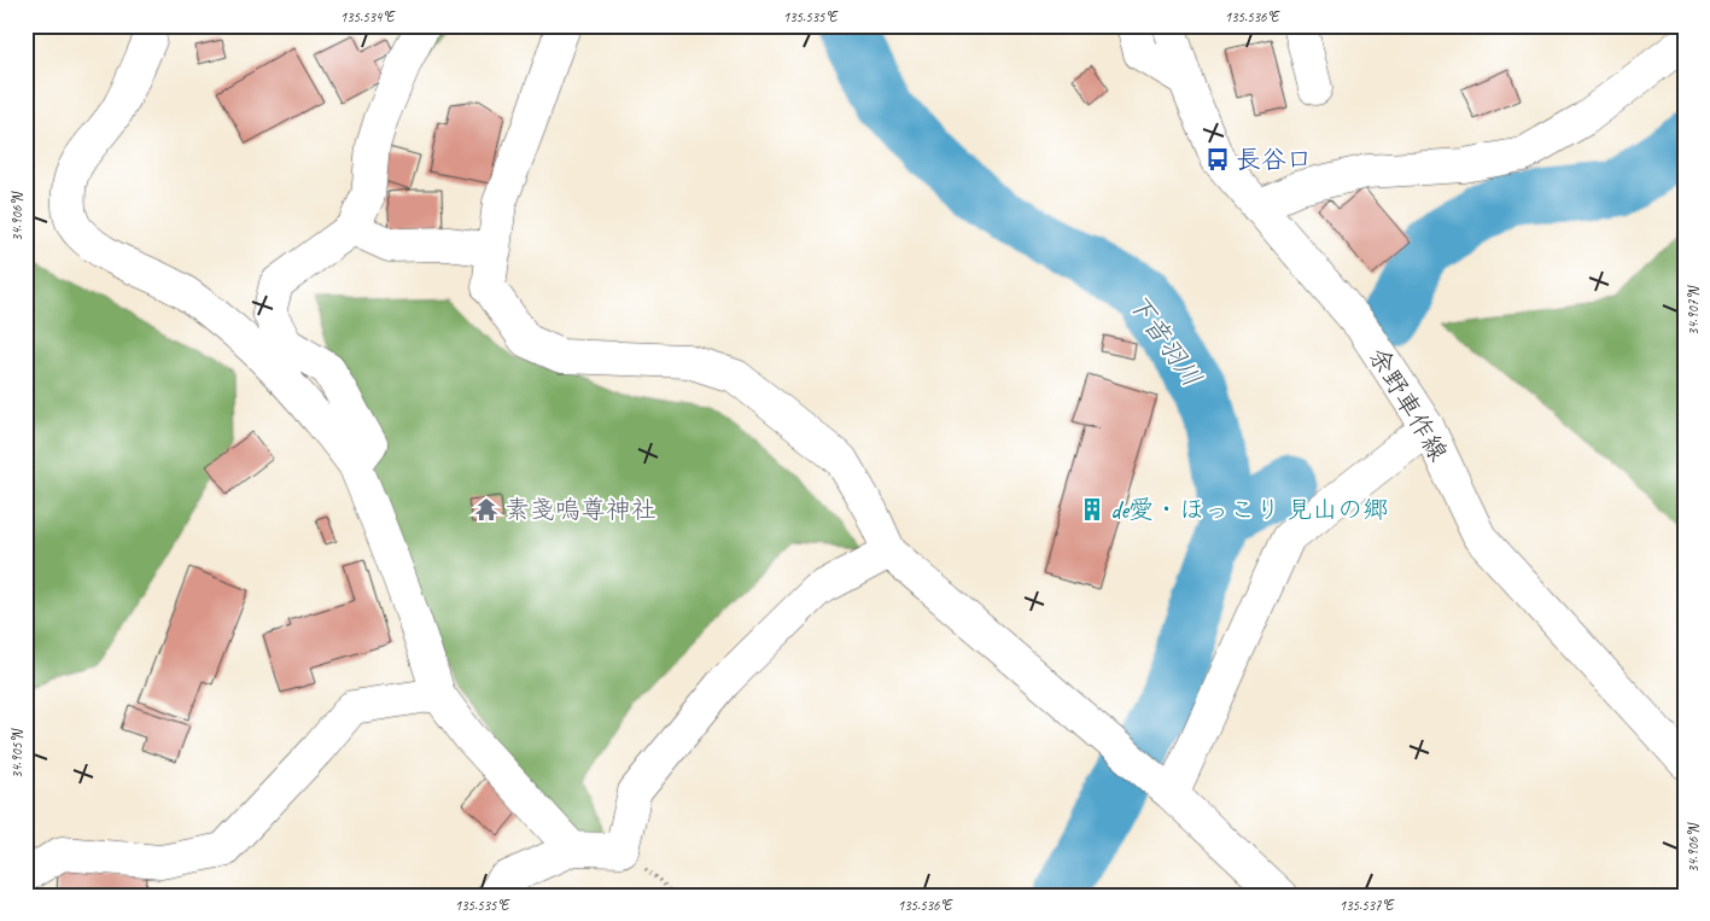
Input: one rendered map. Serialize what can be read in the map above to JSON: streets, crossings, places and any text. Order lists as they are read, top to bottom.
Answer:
{
  "streets": {
    "street": ["余野車作線"]
  },
  "water": ["下音羽川"],
  "places": {
    "bus stop": ["長谷口"],
    "temple": ["素戔嗚尊神社"],
    "building": ["de愛・ほっこり 見山の郷"]
  },
  "coordinates": [
    "135.534°E",
    "135.535°E",
    "135.536°E",
    "34.906°N",
    "34.907°N",
    "34.905°N",
    "135.537°E"
  ]
}
